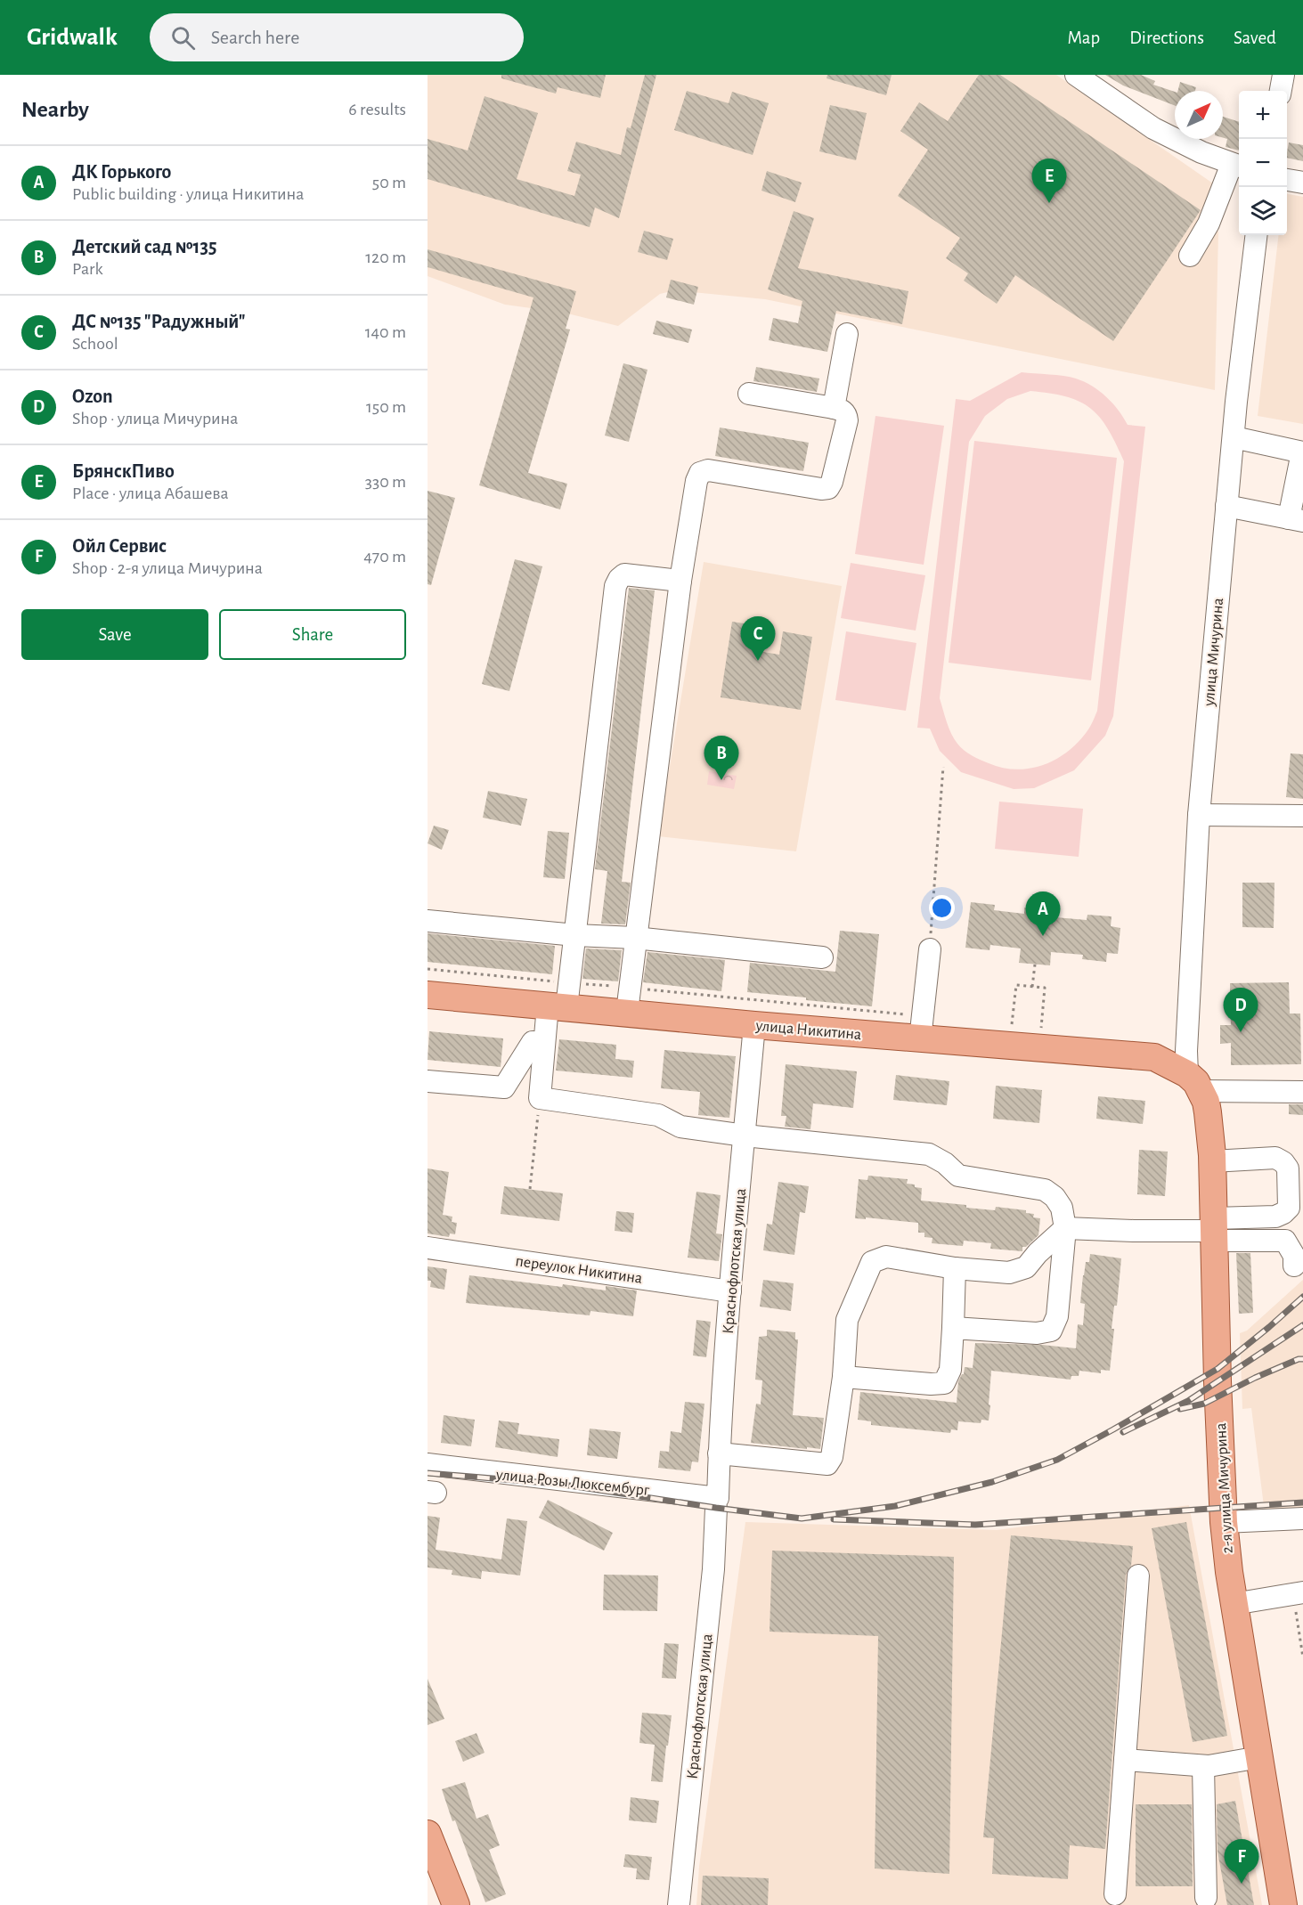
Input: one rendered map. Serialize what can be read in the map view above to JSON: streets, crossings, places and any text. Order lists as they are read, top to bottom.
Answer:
{
  "streets": {
    "main road": ["улица Никитина", "2-я улица Мичурина"],
    "street": [
      "улица Мичурина",
      "Краснофлотская улица",
      "переулок Никитина",
      "улица Розы Люксембург"
    ]
  },
  "crossings": [
    ["улица Мичурина", "улица Никитина"],
    ["улица Мичурина", "2-я улица Мичурина"],
    ["улица Никитина", "Краснофлотская улица"],
    ["улица Никитина", "2-я улица Мичурина"],
    ["Краснофлотская улица", "переулок Никитина"],
    ["Краснофлотская улица", "улица Розы Люксембург"]
  ],
  "north": "top right",
  "page": {
    "header": "Gridwalk",
    "search": "Search here",
    "nav": ["Map", "Directions", "Saved"],
    "heading": ["Nearby", "6 results"],
    "map_buttons": ["+", "−"],
    "list": [
      {
        "mark": "A",
        "name": "ДК Горького",
        "note": "Public building · улица Никитина",
        "value": "50 m"
      },
      {
        "mark": "B",
        "name": "Детский сад №135",
        "note": "Park",
        "value": "120 m"
      },
      {
        "mark": "C",
        "name": "ДС №135 \"Радужный\"",
        "note": "School",
        "value": "140 m"
      },
      {
        "mark": "D",
        "name": "Ozon",
        "note": "Shop · улица Мичурина",
        "value": "150 m"
      },
      {
        "mark": "E",
        "name": "БрянскПиво",
        "note": "Place · улица Абашева",
        "value": "330 m"
      },
      {
        "mark": "F",
        "name": "Ойл Сервис",
        "note": "Shop · 2-я улица Мичурина",
        "value": "470 m"
      }
    ],
    "pins": [
      "E",
      "C",
      "B",
      "A",
      "D",
      "F"
    ],
    "buttons": ["Save", "Share"]
  }
}
